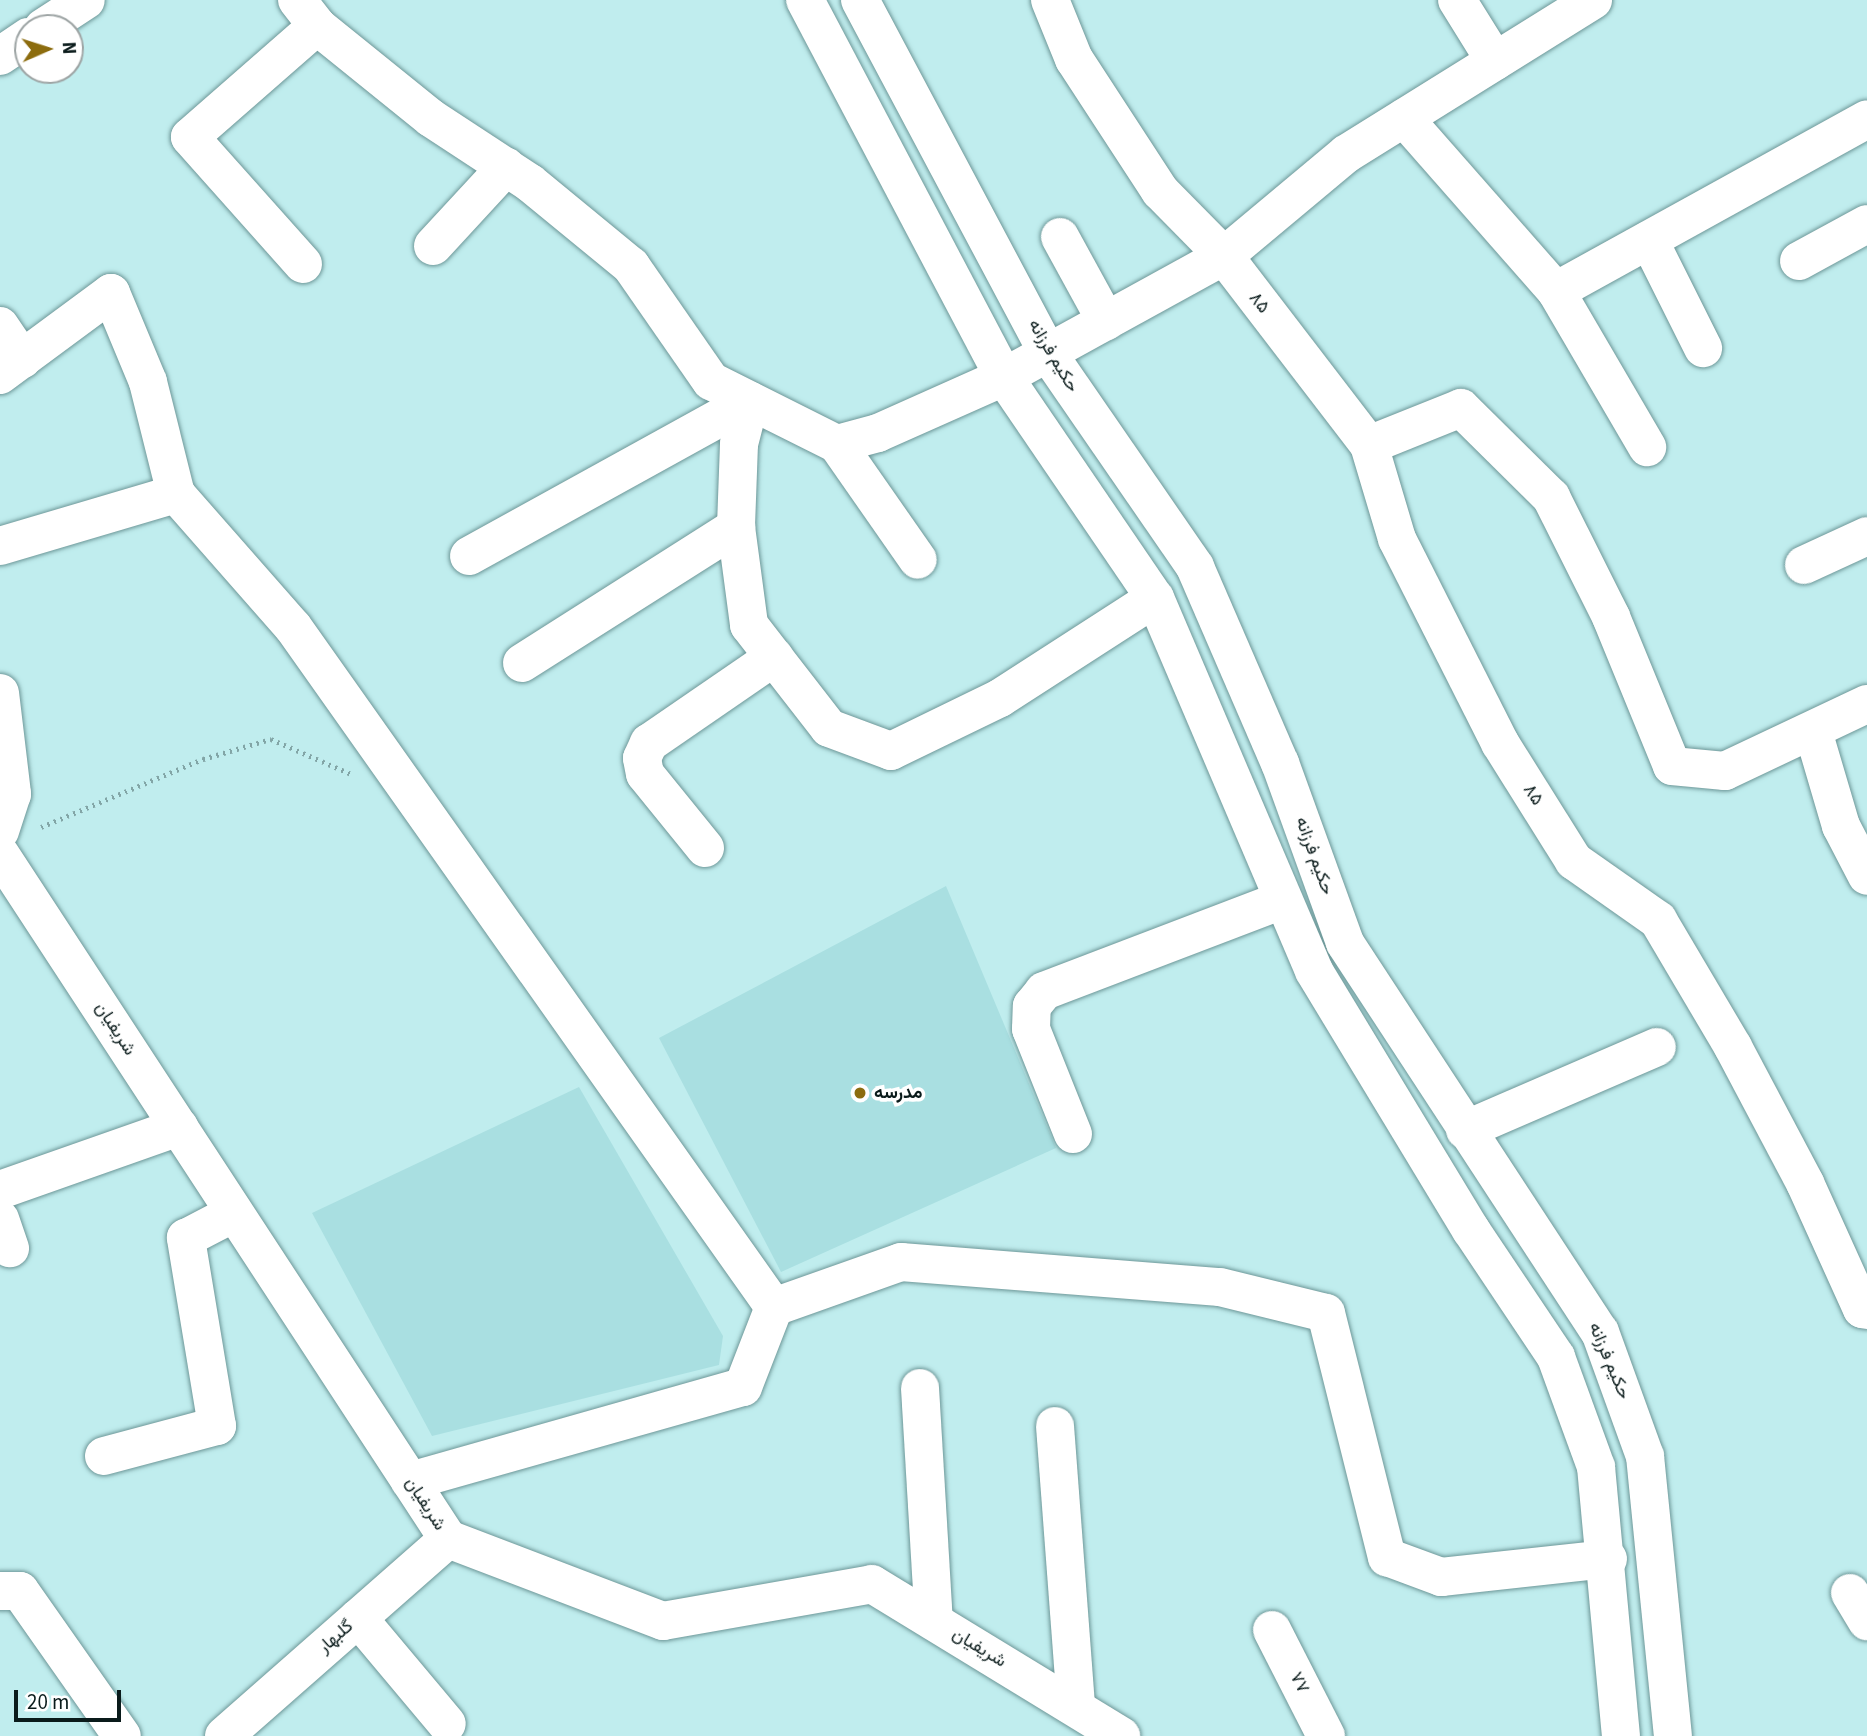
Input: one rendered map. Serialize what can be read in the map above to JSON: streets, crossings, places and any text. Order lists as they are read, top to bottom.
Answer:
{
  "streets": {
    "street": [
      "۸۵",
      "حکیم فرزانه",
      "شریفیان",
      "گلبهار",
      "۷۷"
    ]
  },
  "crossings": [
    ["شریفیان", "گلبهار"]
  ],
  "places": ["مدرسه"],
  "scale_bar": "20 m",
  "north": "right"
}
